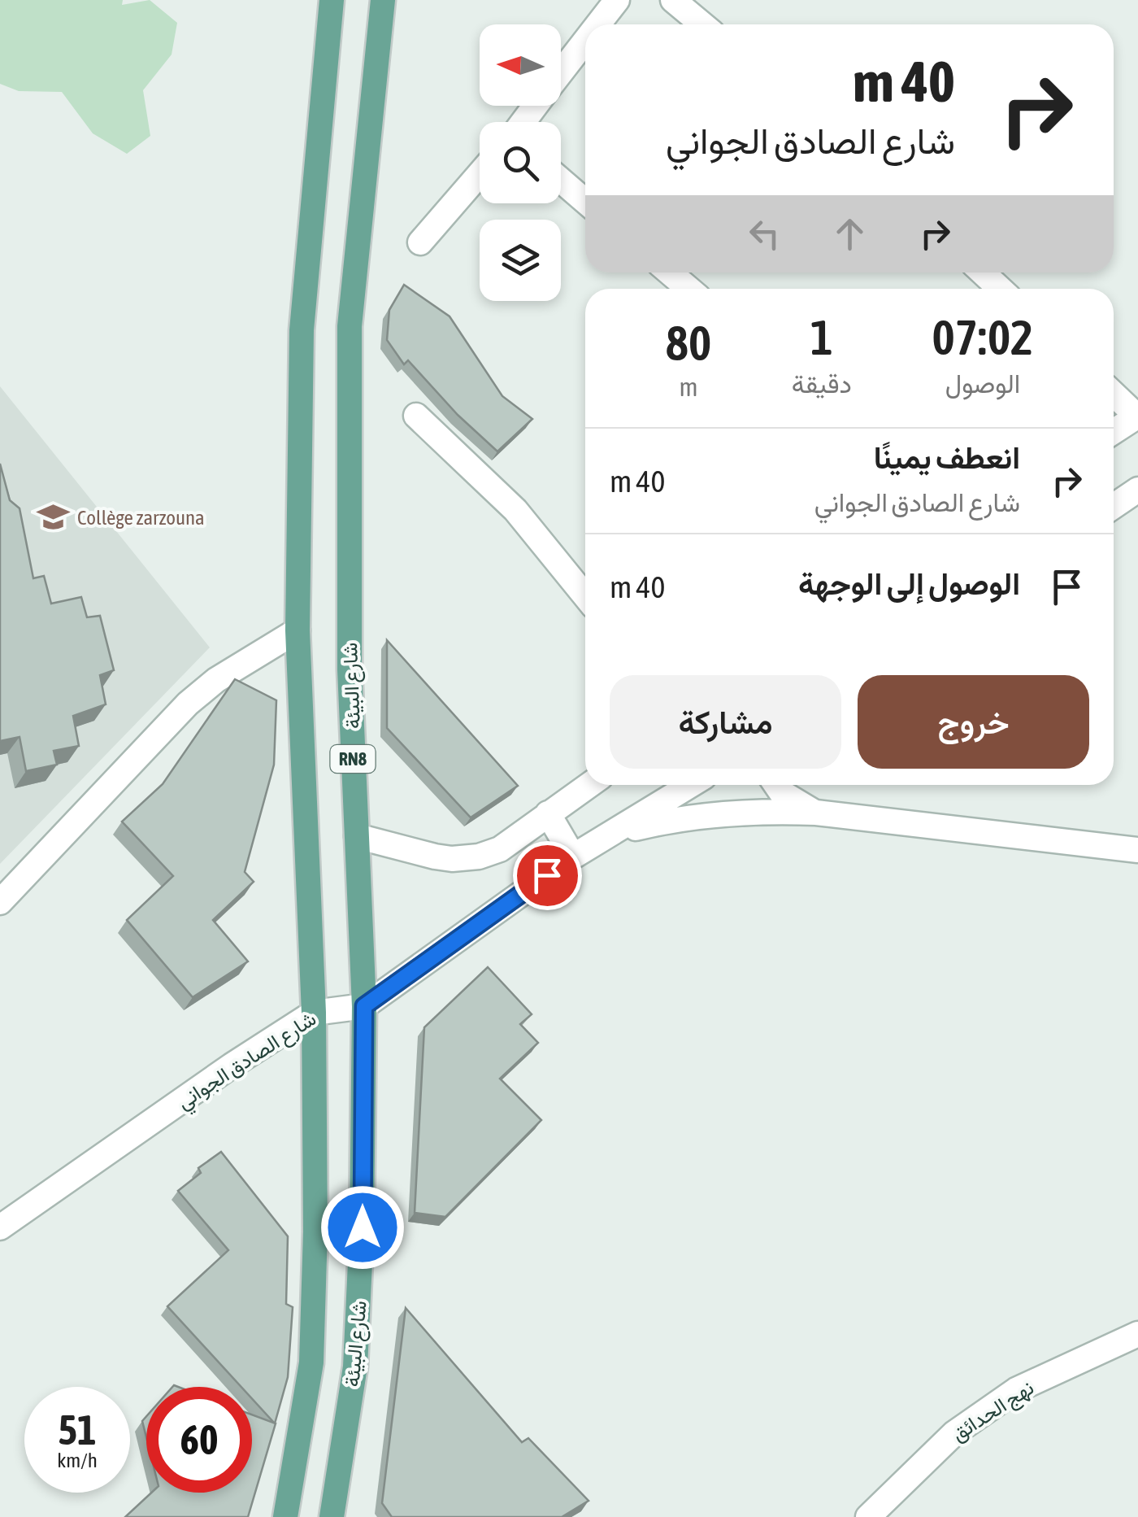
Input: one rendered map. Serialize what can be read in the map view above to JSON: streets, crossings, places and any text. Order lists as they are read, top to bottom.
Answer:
{
  "streets": {
    "main road": ["شارع البيئة", "RN8"],
    "street": ["شارع الصادق الجواني", "نهج الحدائق"]
  },
  "crossings": [
    ["شارع البيئة", "شارع الصادق الجواني"]
  ],
  "places": {
    "school or university": ["Collège zarzouna"]
  },
  "north": "left",
  "page": {
    "turn": ["40 m", "شارع الصادق الجواني"],
    "eta": [
      "07:02",
      "الوصول",
      "1",
      "دقيقة",
      "80",
      "m"
    ],
    "list": [
      {
        "name": "انعطف يمينًا",
        "note": "شارع الصادق الجواني",
        "value": "40 m"
      },
      {
        "name": "الوصول إلى الوجهة",
        "value": "40 m"
      }
    ],
    "buttons": ["خروج", "مشاركة"],
    "speed": "51 km/h",
    "limit": "60"
  }
}
